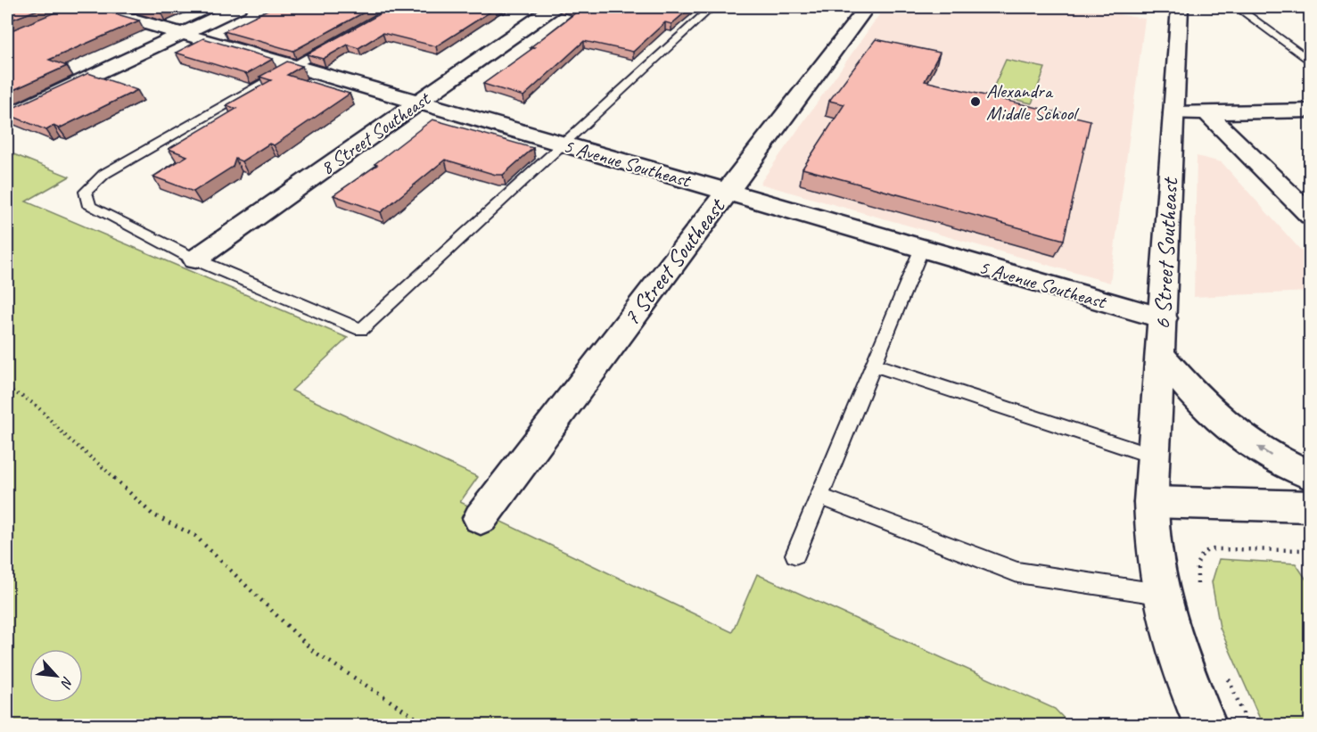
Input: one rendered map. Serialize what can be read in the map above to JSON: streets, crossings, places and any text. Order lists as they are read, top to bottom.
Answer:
{
  "streets": {
    "street": [
      "8 Street Southeast",
      "5 Avenue Southeast",
      "6 Street Southeast",
      "7 Street Southeast"
    ]
  },
  "crossings": [
    ["8 Street Southeast", "5 Avenue Southeast"],
    ["5 Avenue Southeast", "6 Street Southeast"],
    ["5 Avenue Southeast", "7 Street Southeast"]
  ],
  "places": ["Alexandra Middle School"],
  "north": "bottom right"
}
